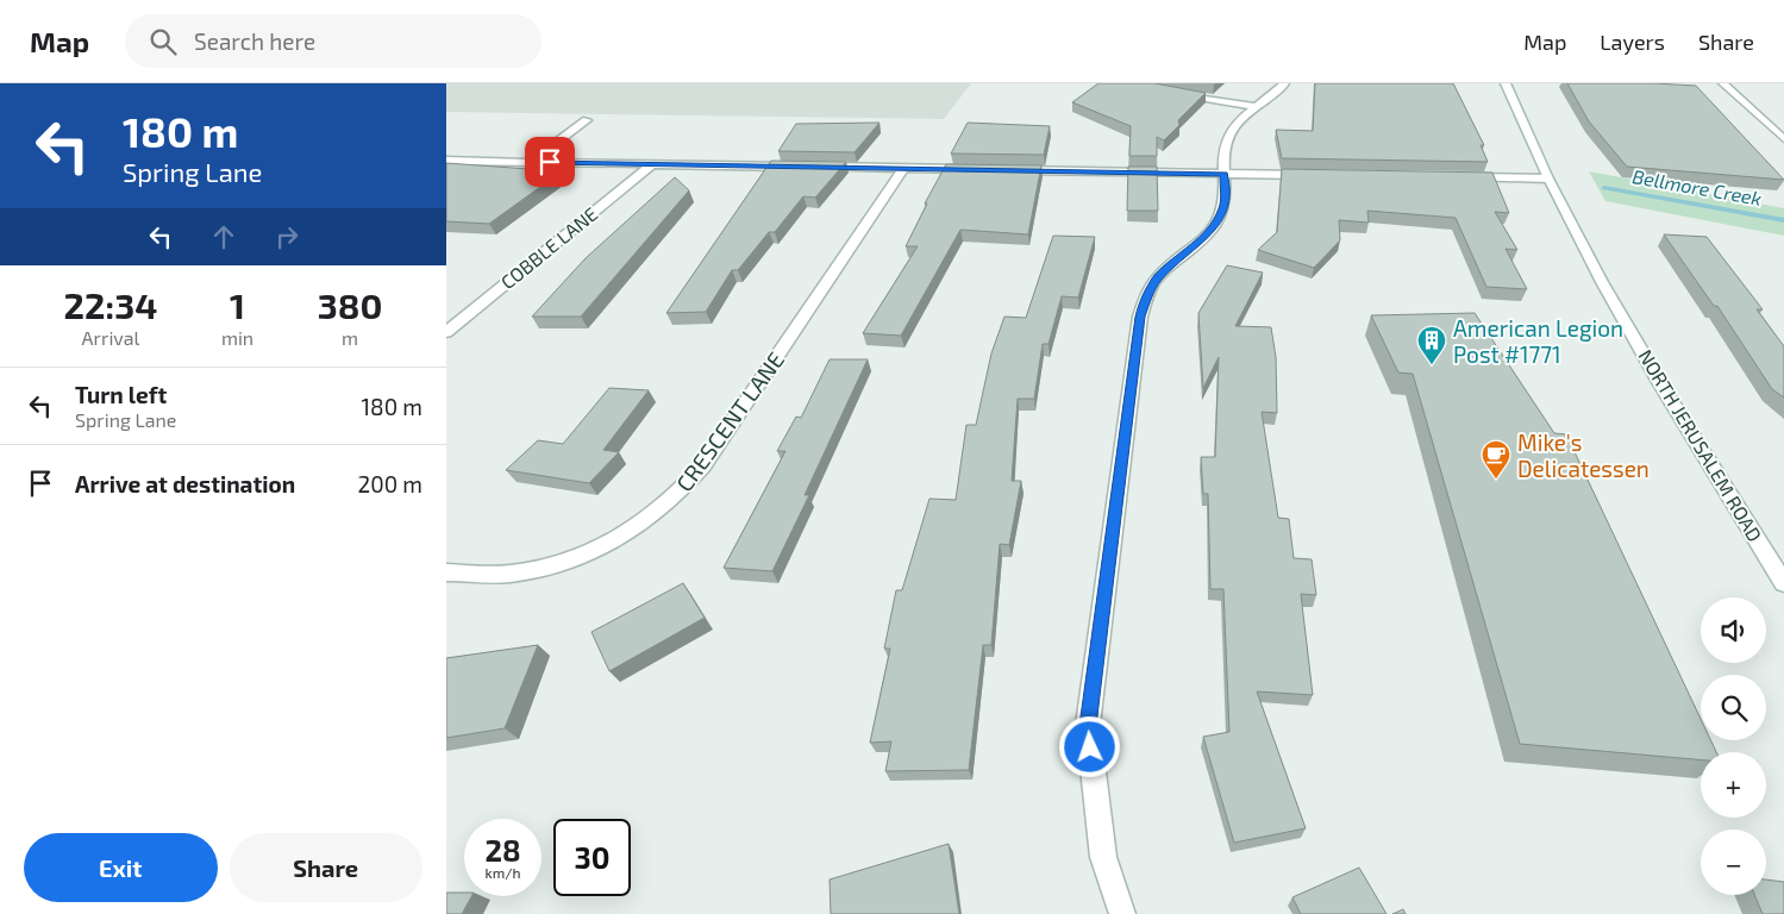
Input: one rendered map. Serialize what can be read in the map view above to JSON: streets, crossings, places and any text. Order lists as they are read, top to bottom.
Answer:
{
  "streets": {
    "street": ["COBBLE LANE", "CRESCENT LANE", "NORTH JERUSALEM ROAD"]
  },
  "water": ["Bellmore Creek"],
  "places": {
    "building": ["American Legion Post #1771"],
    "cafe": ["Mike's Delicatessen"]
  },
  "page": {
    "header": "Map",
    "search": "Search here",
    "nav": ["Map", "Layers", "Share"],
    "turn": ["180 m", "Spring Lane"],
    "eta": [
      "22:34",
      "Arrival",
      "1",
      "min",
      "380",
      "m"
    ],
    "list": [
      {
        "name": "Turn left",
        "note": "Spring Lane",
        "value": "180 m"
      },
      {
        "name": "Arrive at destination",
        "value": "200 m"
      }
    ],
    "map_buttons": ["+", "−"],
    "speed": "28 km/h",
    "limit": "30",
    "buttons": ["Exit", "Share"]
  }
}
